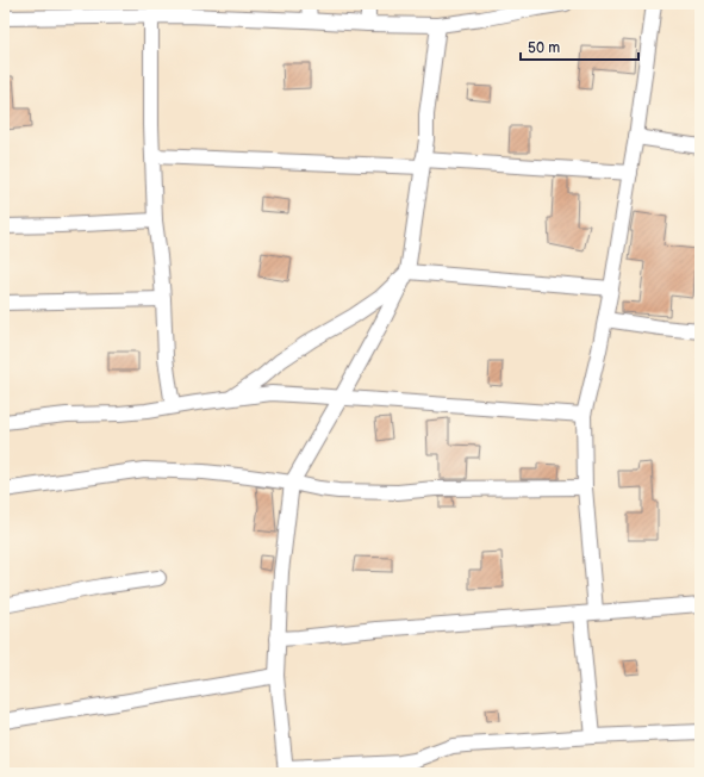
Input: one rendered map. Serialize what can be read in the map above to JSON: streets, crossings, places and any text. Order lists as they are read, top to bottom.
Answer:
{
  "scale_bar": "50 m"
}
